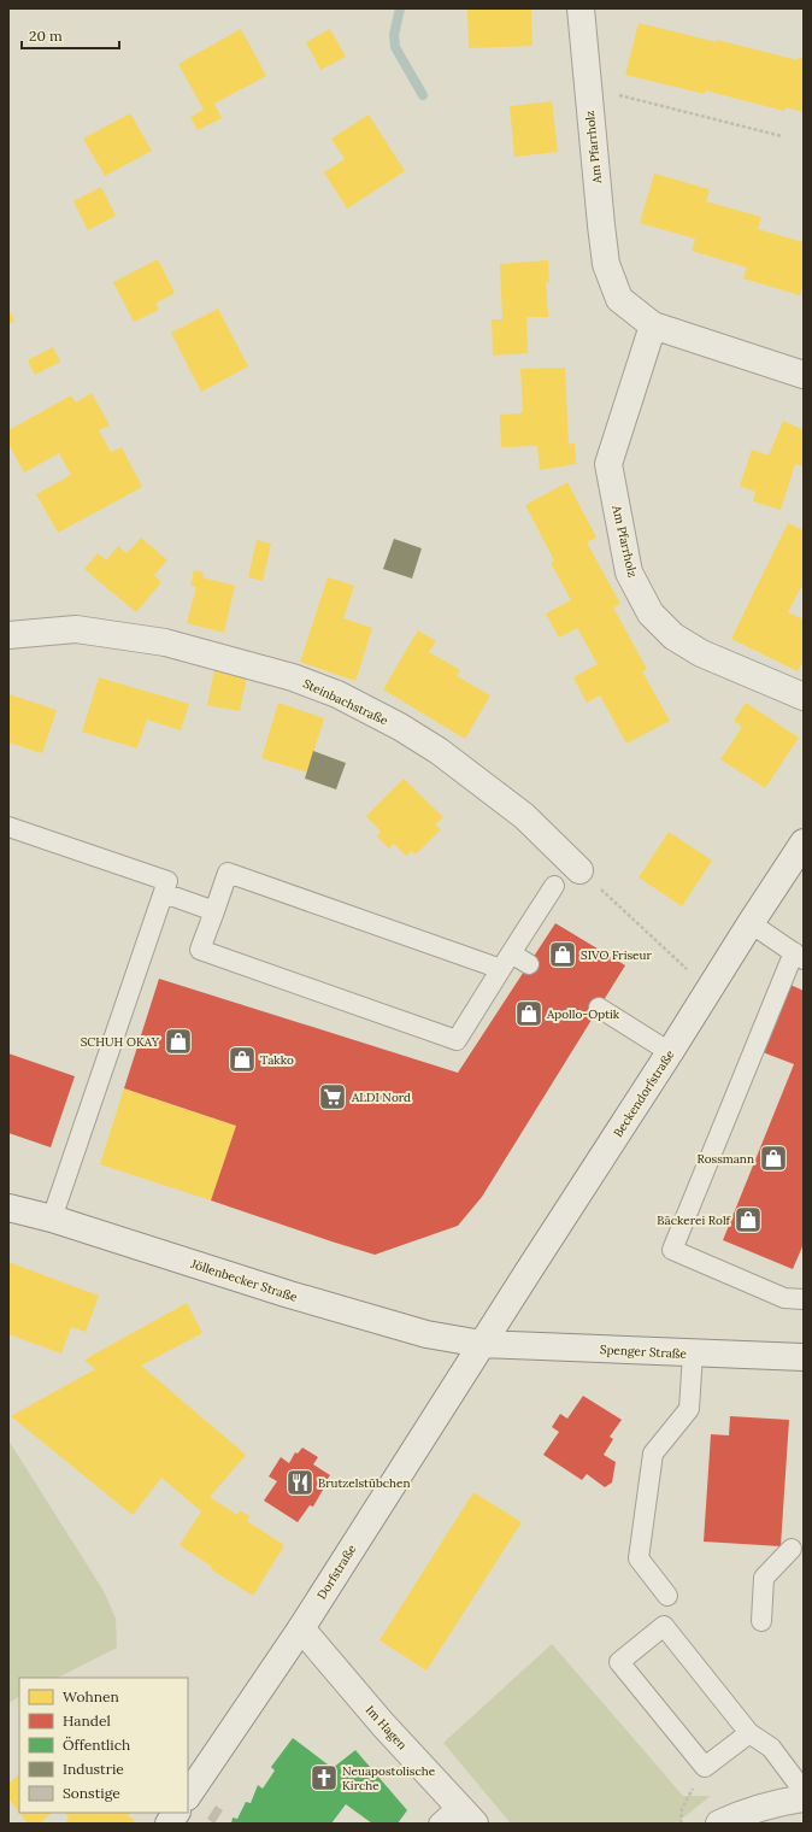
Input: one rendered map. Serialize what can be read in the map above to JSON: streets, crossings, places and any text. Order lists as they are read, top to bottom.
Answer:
{
  "streets": {
    "main road": [
      "Am Pfarrholz",
      "Steinbachstraße",
      "Beckendorfstraße",
      "Jöllenbecker Straße",
      "Spenger Straße",
      "Dorfstraße",
      "Im Hagen"
    ]
  },
  "crossings": [
    ["Beckendorfstraße", "Jöllenbecker Straße"],
    ["Beckendorfstraße", "Spenger Straße"],
    ["Beckendorfstraße", "Dorfstraße"],
    ["Jöllenbecker Straße", "Spenger Straße"],
    ["Jöllenbecker Straße", "Dorfstraße"],
    ["Spenger Straße", "Dorfstraße"],
    ["Dorfstraße", "Im Hagen"]
  ],
  "places": {
    "shop": [
      "SIVO Friseur",
      "Apollo-Optik",
      "SCHUH OKAY",
      "Takko",
      "Rossmann",
      "Bäckerei Rolf"
    ],
    "supermarket": ["ALDI Nord"],
    "restaurant": ["Brutzelstübchen"],
    "church": ["Neuapostolische Kirche"]
  },
  "legend": [
    "Wohnen",
    "Handel",
    "Öffentlich",
    "Industrie",
    "Sonstige"
  ],
  "scale_bar": "20 m"
}
